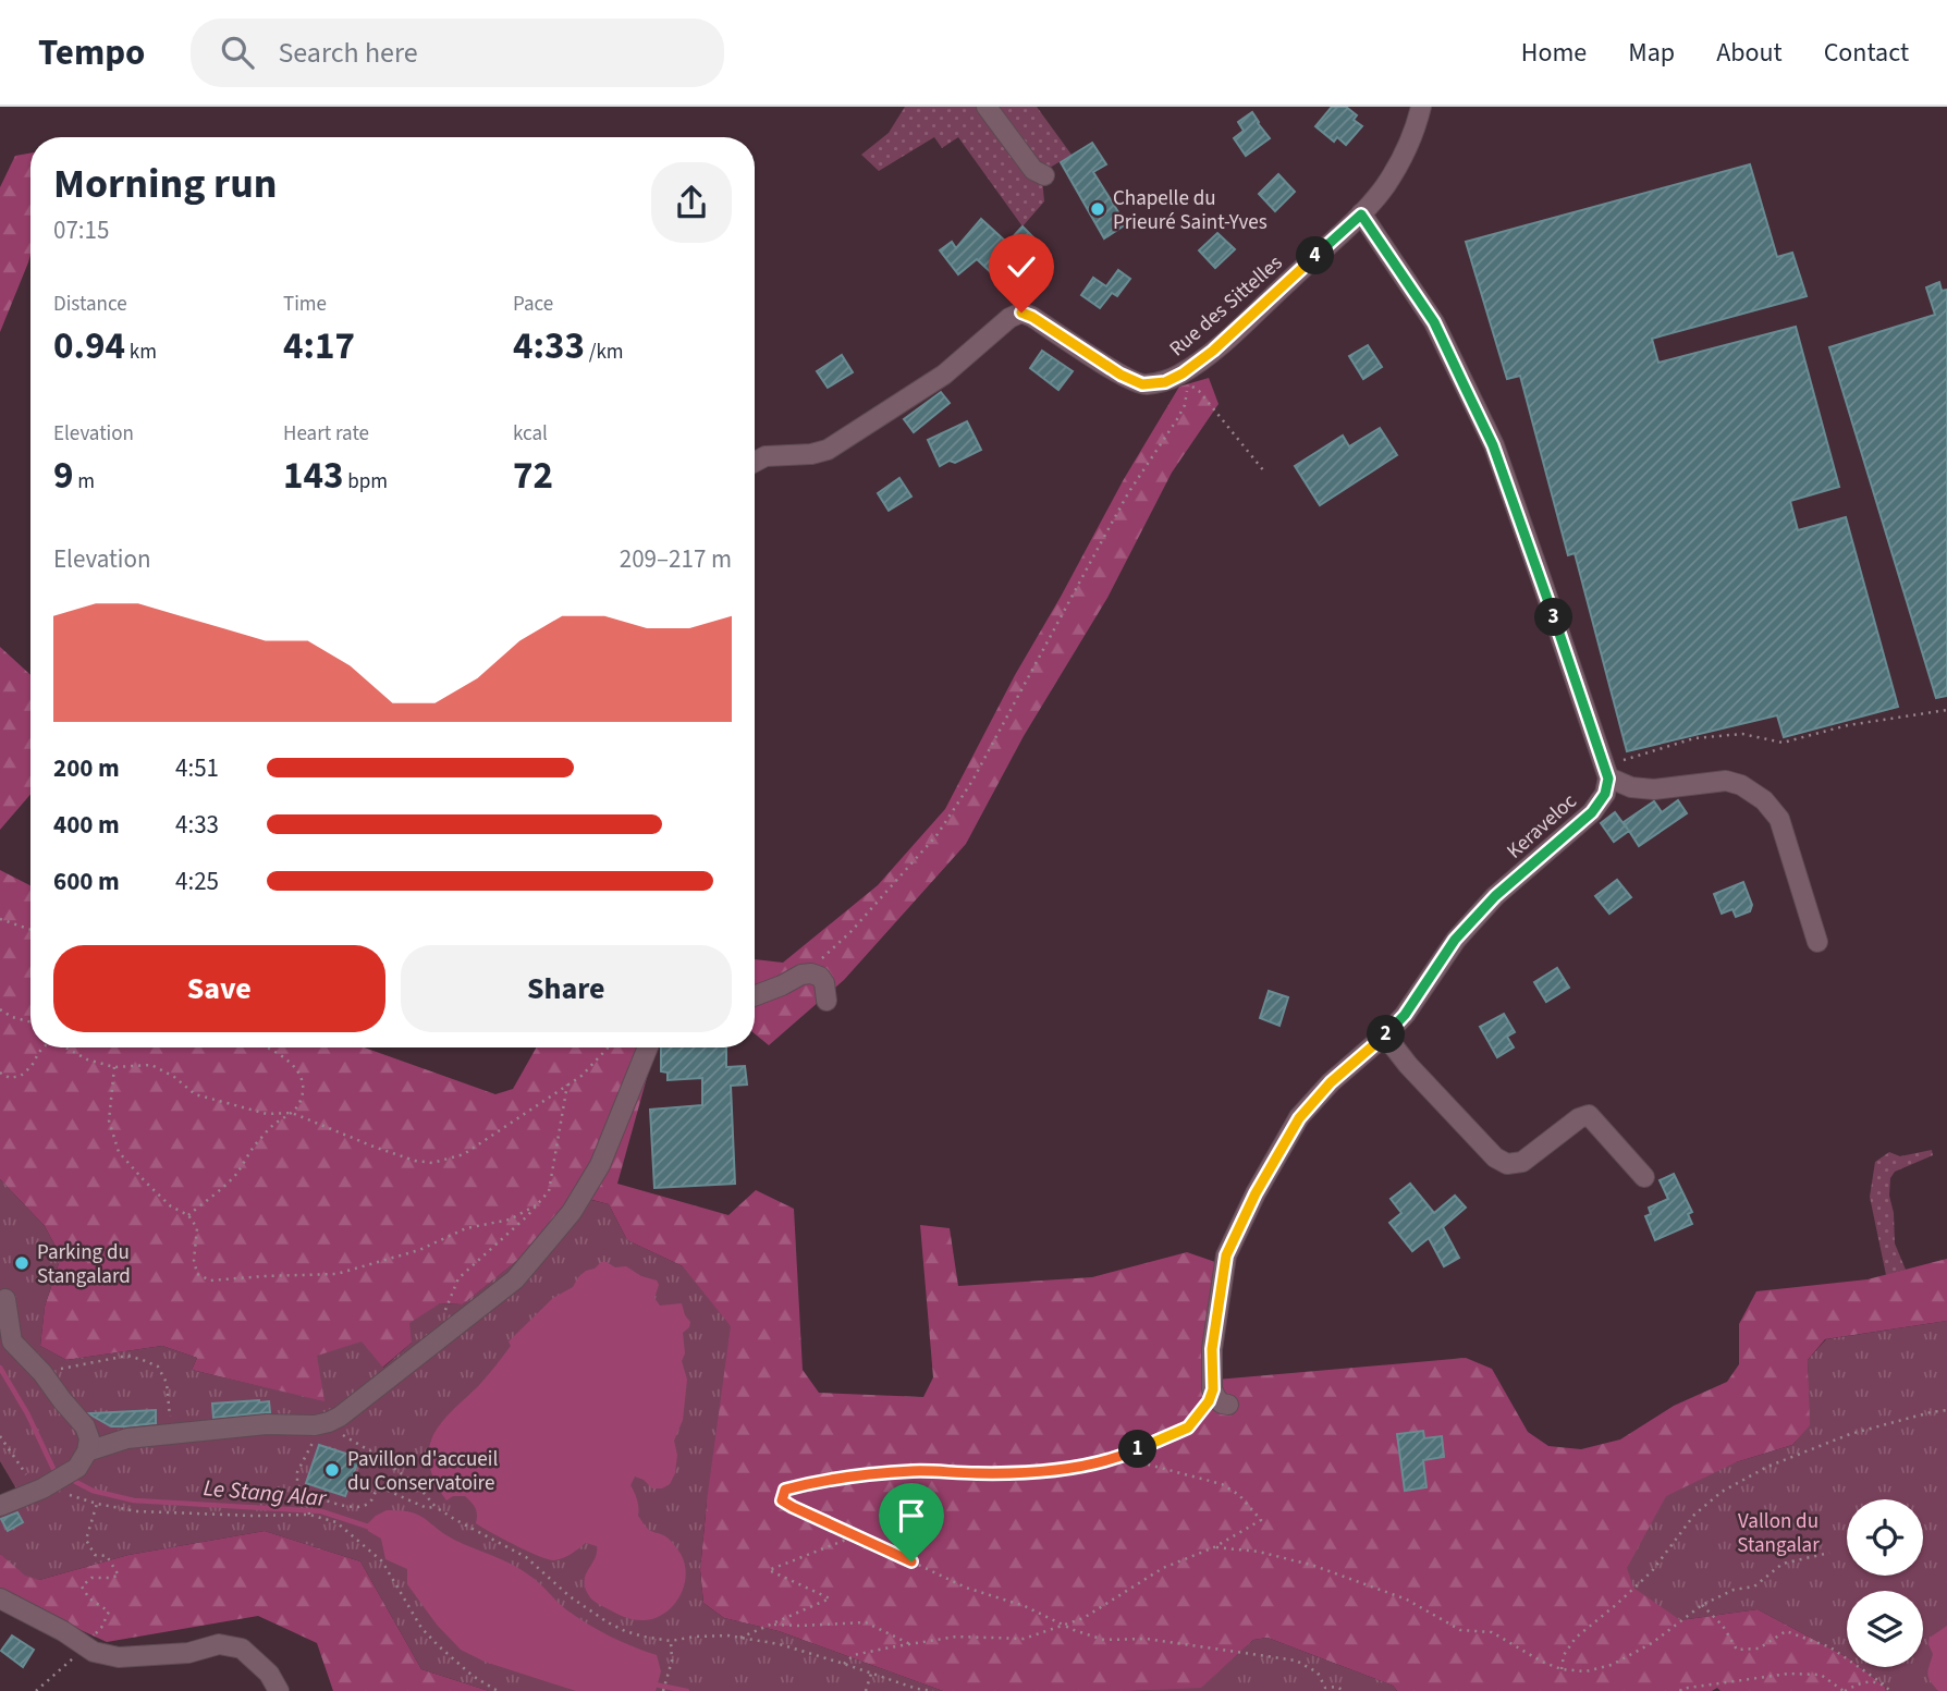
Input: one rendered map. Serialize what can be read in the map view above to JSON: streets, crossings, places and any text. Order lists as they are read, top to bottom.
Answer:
{
  "streets": {
    "street": ["Rue des Sittelles", "Keraveloc"]
  },
  "water": ["Le Stang Alar"],
  "parks": ["Vallon du Stangalar"],
  "places": ["Chapelle du Prieuré Saint-Yves", "Parking du Stangalard", "Pavillon d'accueil du Conservatoire"],
  "page": {
    "header": "Tempo",
    "search": "Search here",
    "nav": [
      "Home",
      "Map",
      "About",
      "Contact"
    ],
    "heading": ["Morning run", "07:15"],
    "pins": [
      "4",
      "3",
      "2",
      "1"
    ],
    "stats": [
      ["Distance", "0.94 km"],
      ["Time", "4:17"],
      ["Pace", "4:33 /km"],
      ["Elevation", "9 m"],
      ["Heart rate", "143 bpm"],
      ["kcal", "72"]
    ],
    "chart": ["Elevation", "209–217 m"],
    "list": [
      {
        "name": "200 m",
        "note": "4:51"
      },
      {
        "name": "400 m",
        "note": "4:33"
      },
      {
        "name": "600 m",
        "note": "4:25"
      }
    ],
    "buttons": ["Save", "Share"]
  }
}
